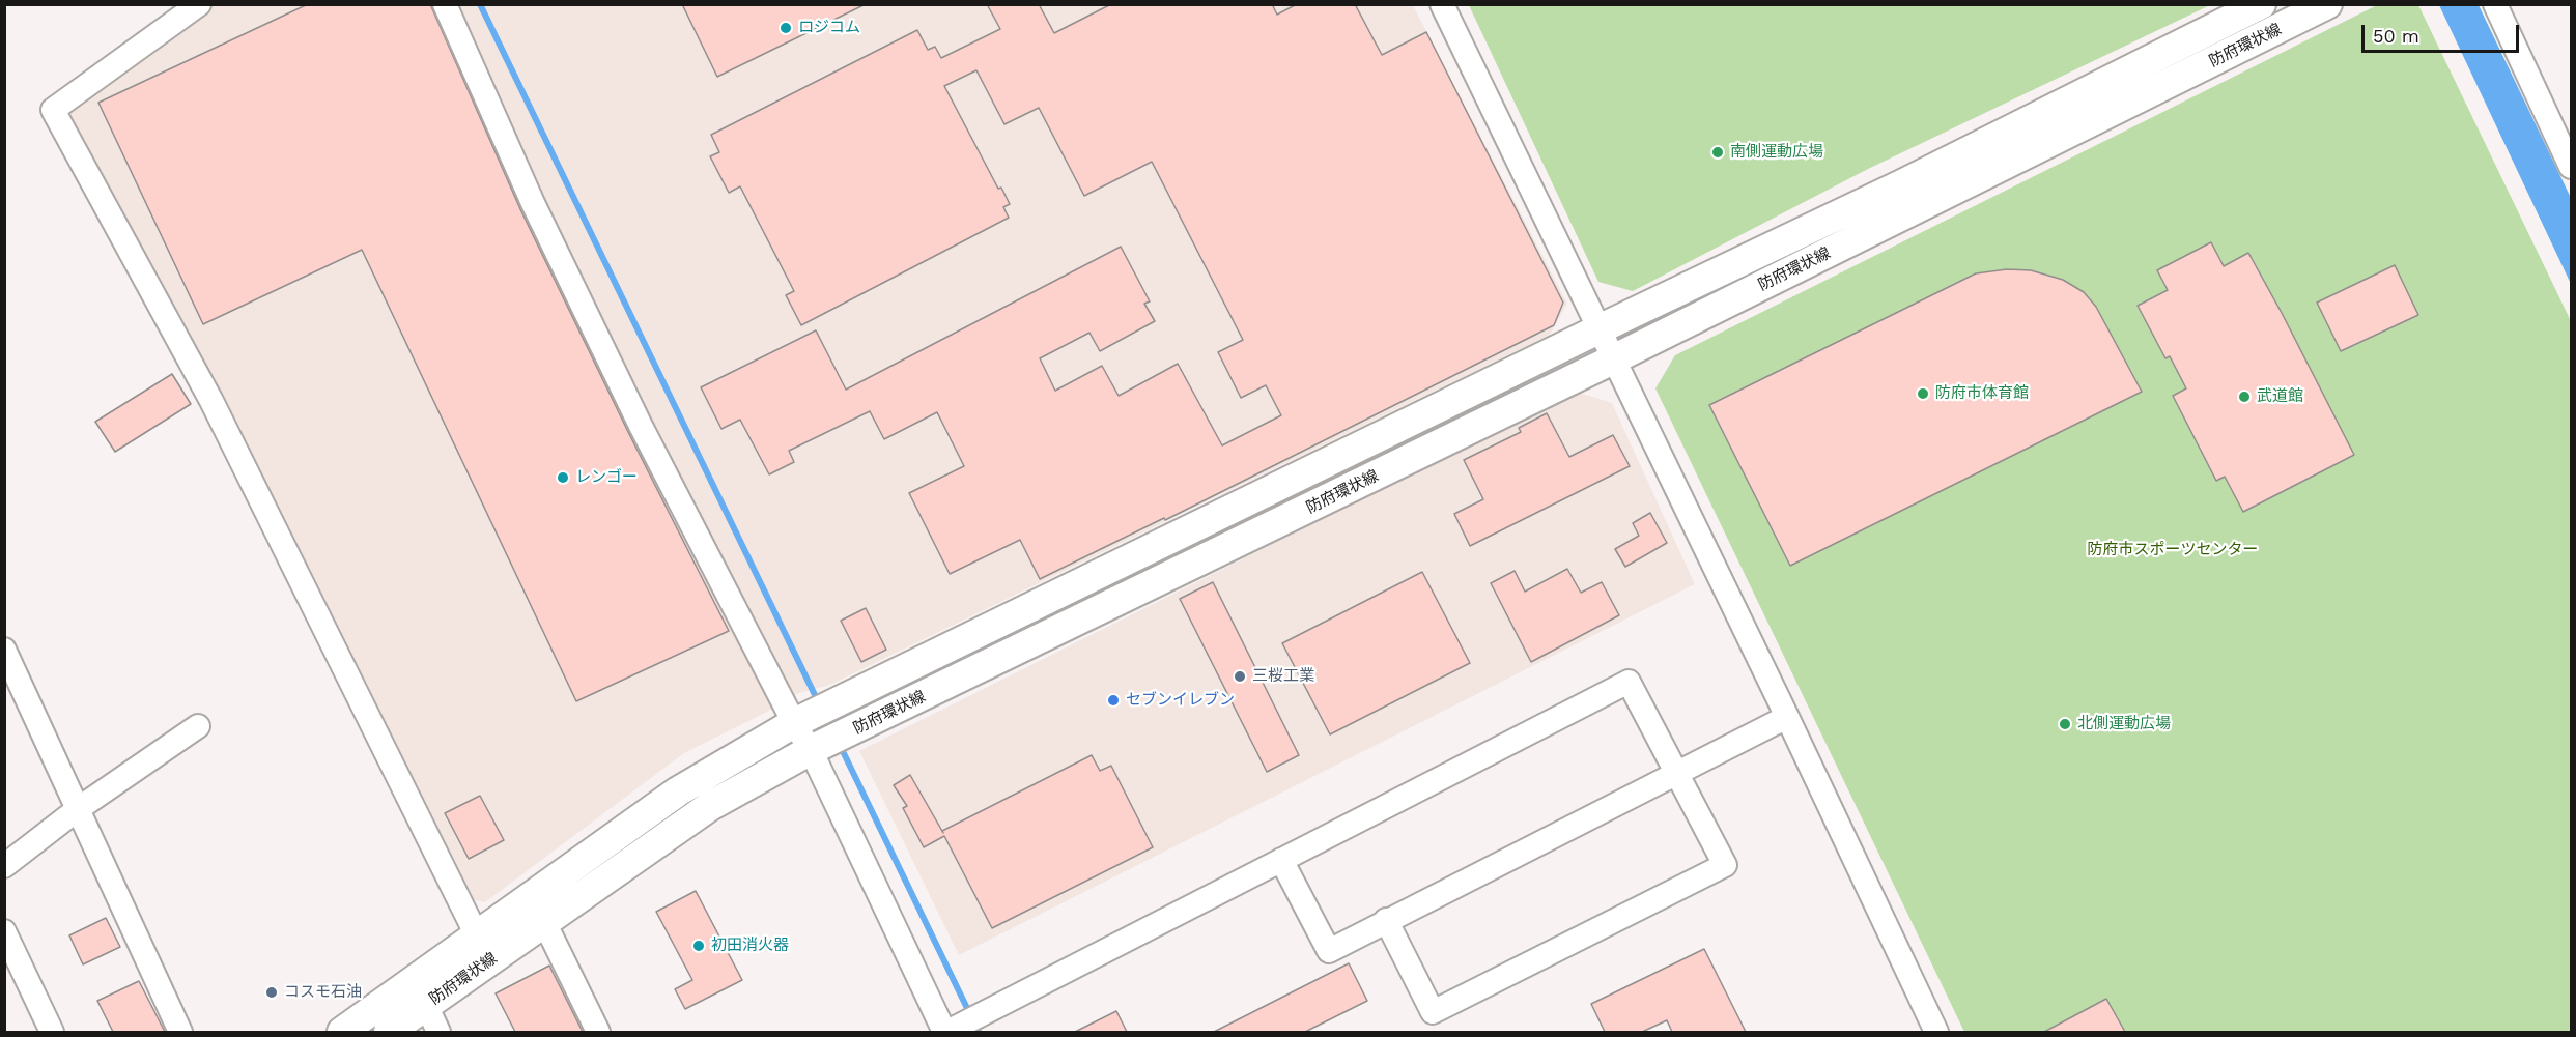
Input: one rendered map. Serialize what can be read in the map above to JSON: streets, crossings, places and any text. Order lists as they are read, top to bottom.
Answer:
{
  "streets": {
    "main road": ["防府環状線"]
  },
  "parks": ["防府市スポーツセンター"],
  "places": [
    "ロジコム",
    "南側運動広場",
    "防府市体育館",
    "武道館",
    "レンゴー",
    "三桜工業",
    "セブンイレブン",
    "北側運動広場",
    "初田消火器",
    "コスモ石油"
  ],
  "scale_bar": "50 m"
}
